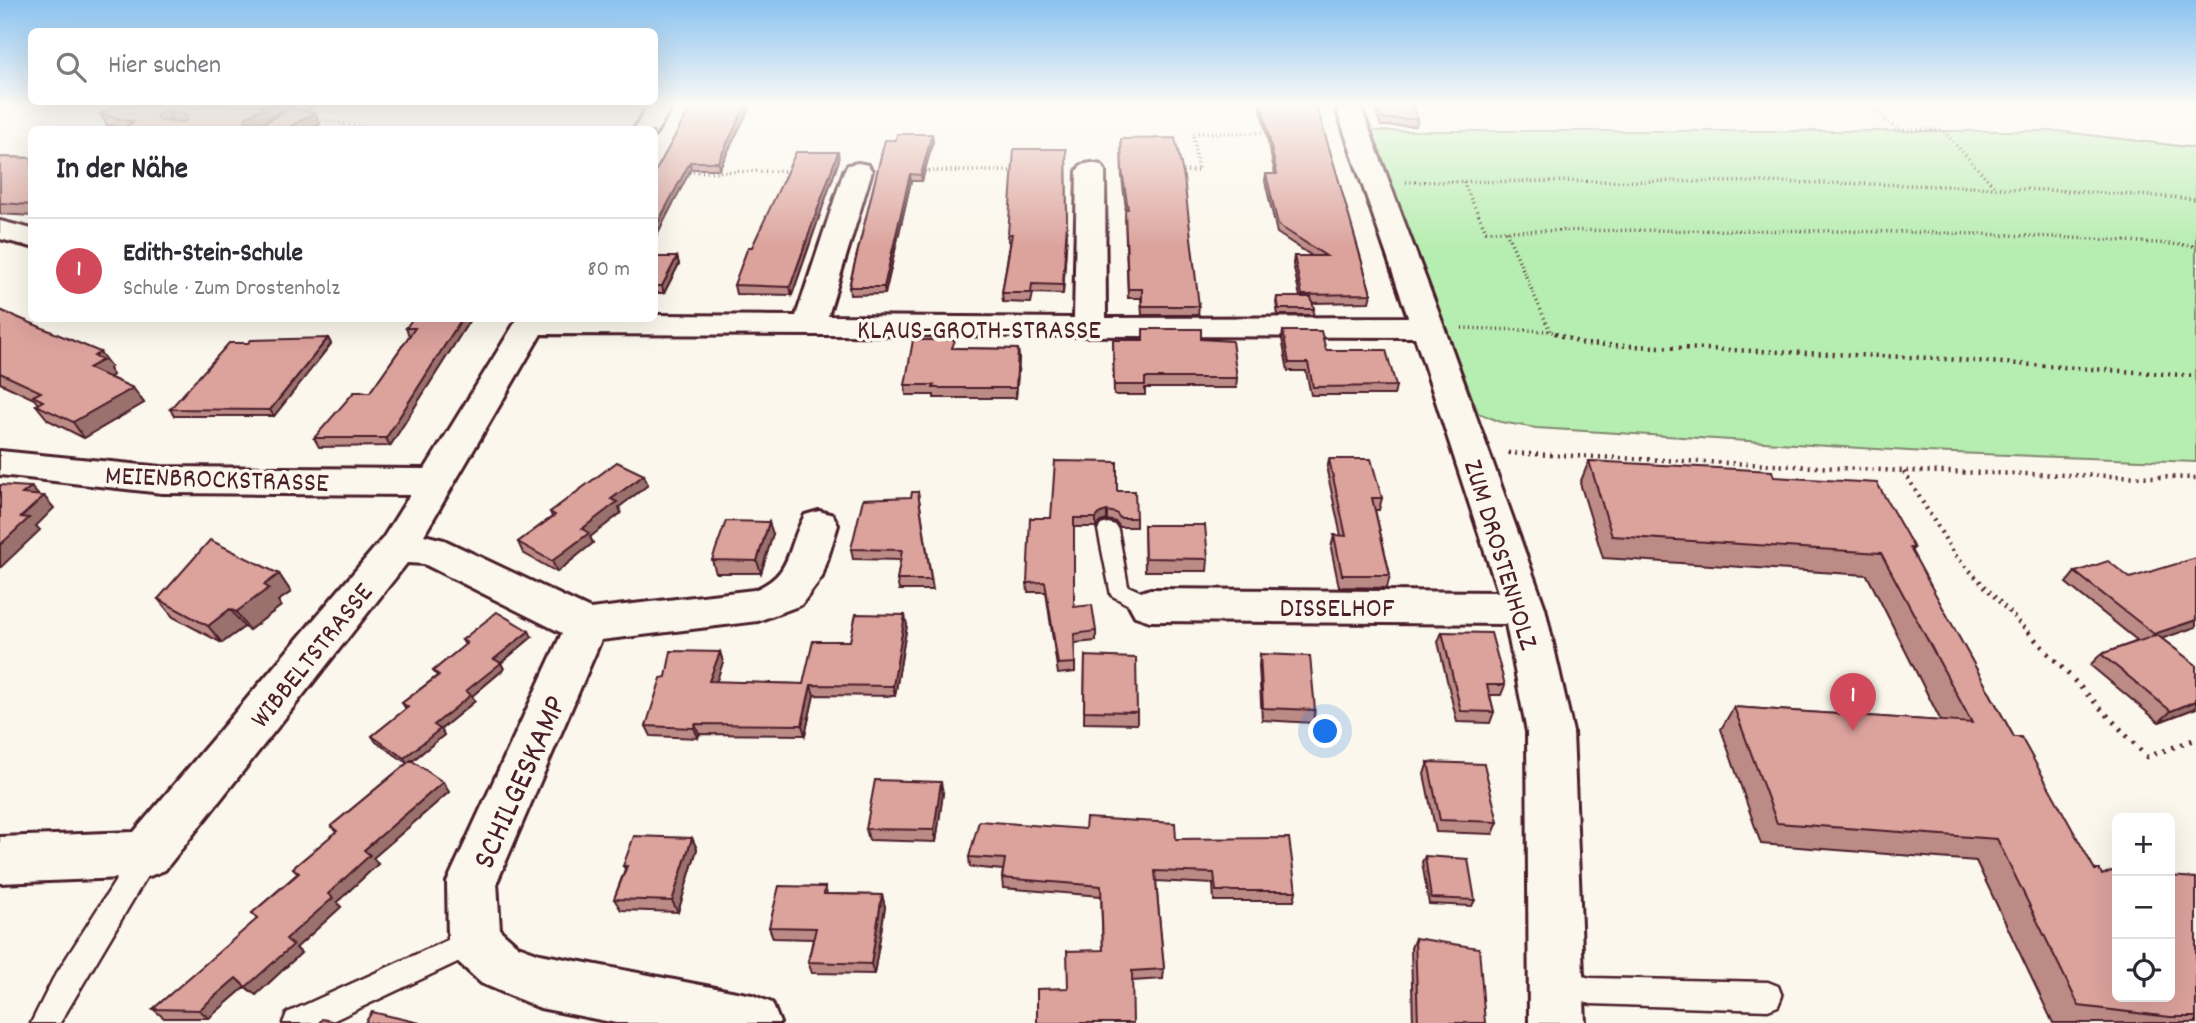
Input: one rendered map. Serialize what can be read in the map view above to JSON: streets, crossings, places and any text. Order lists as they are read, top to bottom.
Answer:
{
  "streets": {
    "street": [
      "KLAUS-GROTH-STRASSE",
      "MEIENBROCKSTRASSE",
      "ZUM DROSTENHOLZ",
      "DISSELHOF",
      "WIBBELTSTRASSE",
      "SCHILGESKAMP"
    ]
  },
  "crossings": [
    ["KLAUS-GROTH-STRASSE", "ZUM DROSTENHOLZ"],
    ["MEIENBROCKSTRASSE", "WIBBELTSTRASSE"],
    ["ZUM DROSTENHOLZ", "DISSELHOF"]
  ],
  "page": {
    "search": "Hier suchen",
    "heading": "In der Nähe",
    "list": [
      {
        "mark": "1",
        "name": "Edith-Stein-Schule",
        "note": "Schule · Zum Drostenholz",
        "value": "80 m"
      }
    ],
    "pins": "1",
    "map_buttons": ["+", "−"]
  }
}
